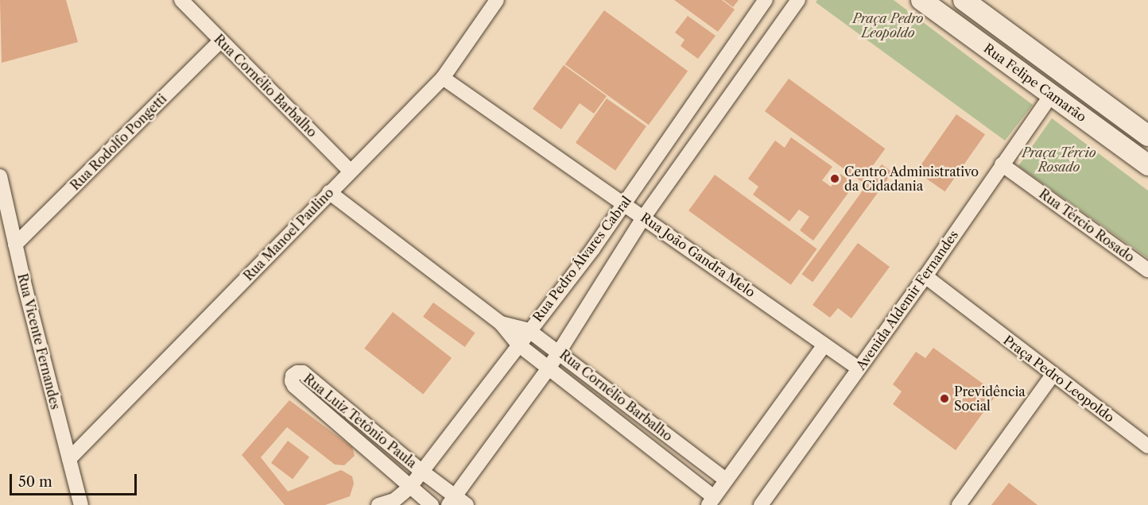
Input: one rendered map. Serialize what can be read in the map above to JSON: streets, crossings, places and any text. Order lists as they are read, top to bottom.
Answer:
{
  "streets": {
    "main road": ["Rua Felipe Camarão"],
    "street": [
      "Rua Cornélio Barbalho",
      "Rua Rodolfo Pongetti",
      "Rua Tércio Rosado",
      "Rua Manoel Paulino",
      "Rua João Gandra Melo",
      "Rua Pedro Álvares Cabral",
      "Avenida Aldemir Fernandes",
      "Rua Vicente Fernandes",
      "Praça Pedro Leopoldo",
      "Rua Luiz Tetônio Paula"
    ]
  },
  "crossings": [
    ["Rua Felipe Camarão", "Avenida Aldemir Fernandes"],
    ["Rua Cornélio Barbalho", "Rua Rodolfo Pongetti"],
    ["Rua Cornélio Barbalho", "Rua Manoel Paulino"],
    ["Rua Cornélio Barbalho", "Rua Pedro Álvares Cabral"],
    ["Rua Rodolfo Pongetti", "Rua Vicente Fernandes"],
    ["Rua Tércio Rosado", "Avenida Aldemir Fernandes"],
    ["Rua Manoel Paulino", "Rua João Gandra Melo"],
    ["Rua Manoel Paulino", "Rua Vicente Fernandes"],
    ["Rua João Gandra Melo", "Rua Pedro Álvares Cabral"],
    ["Rua João Gandra Melo", "Avenida Aldemir Fernandes"],
    ["Rua Pedro Álvares Cabral", "Rua Luiz Tetônio Paula"],
    ["Avenida Aldemir Fernandes", "Praça Pedro Leopoldo"]
  ],
  "parks": ["Praça Pedro Leopoldo", "Praça Tércio Rosado"],
  "places": ["Centro Administrativo da Cidadania", "Previdência Social"],
  "scale_bar": "50 m"
}
